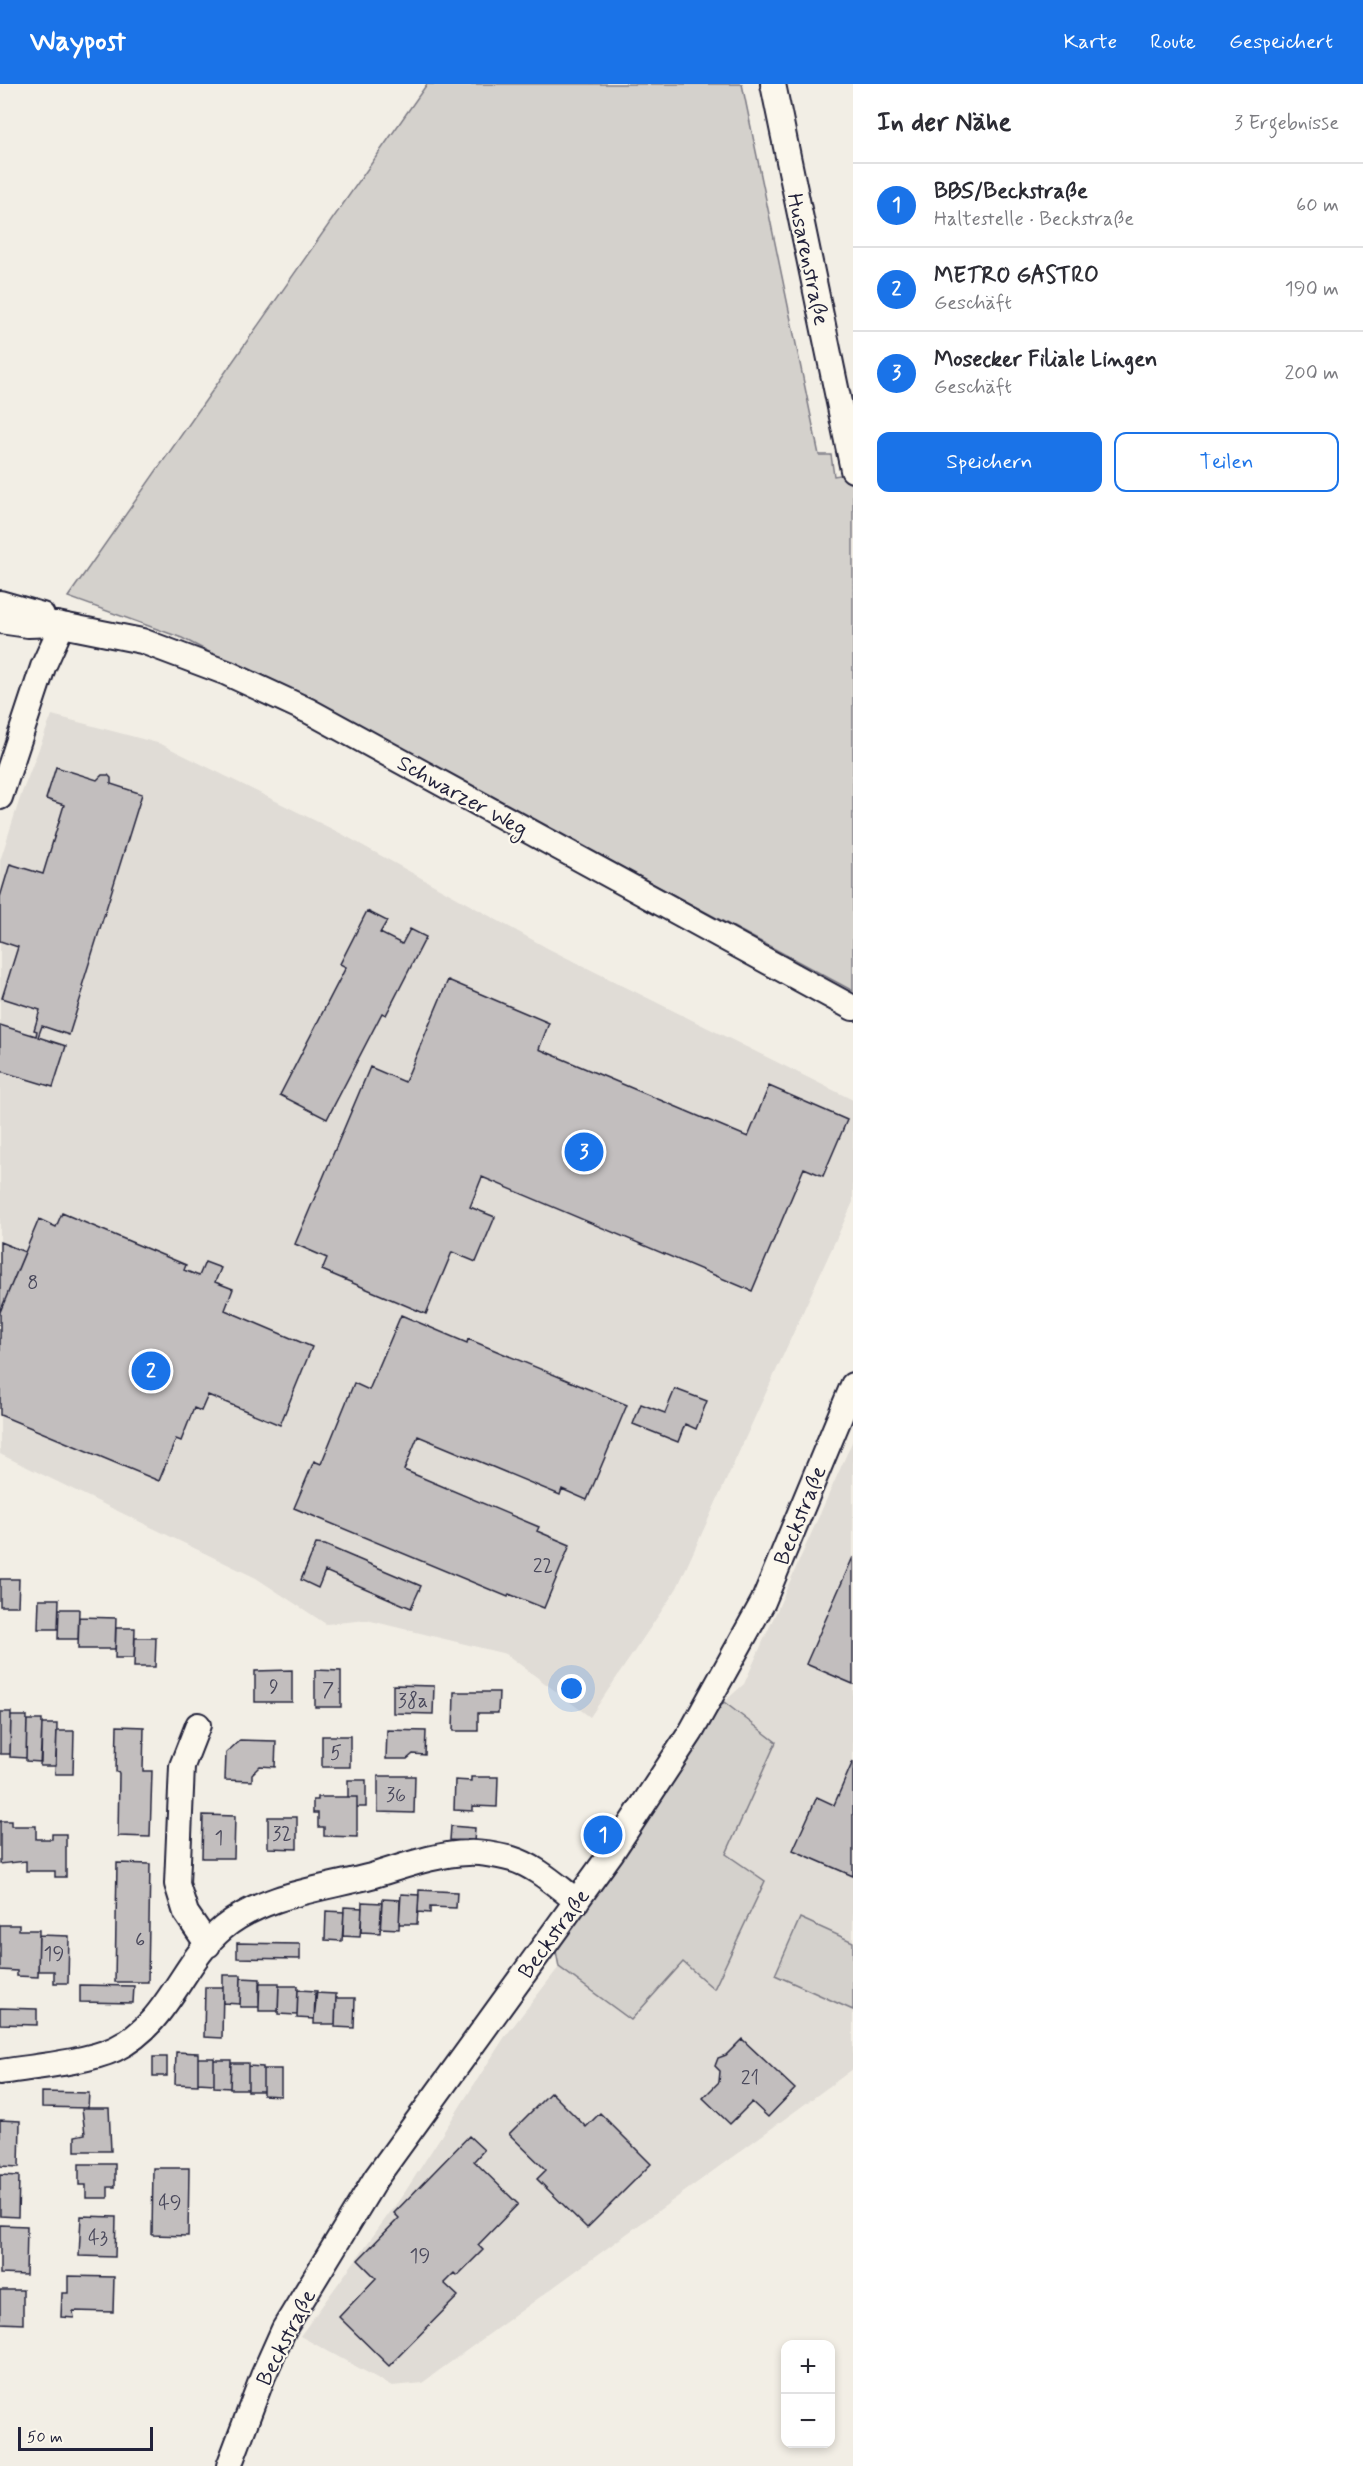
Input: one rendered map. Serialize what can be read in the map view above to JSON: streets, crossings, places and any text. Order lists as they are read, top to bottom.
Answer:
{
  "streets": {
    "street": ["Husarenstraße", "Schwarzer Weg", "Beckstraße"]
  },
  "house_numbers": [
    "8",
    "22",
    "9",
    "7",
    "38a",
    "5",
    "36",
    "32",
    "1",
    "6",
    "19",
    "21",
    "49",
    "43",
    "19"
  ],
  "scale_bar": "50 m",
  "page": {
    "header": "Waypost",
    "nav": ["Karte", "Route", "Gespeichert"],
    "heading": ["In der Nähe", "3 Ergebnisse"],
    "list": [
      {
        "mark": "1",
        "name": "BBS/Beckstraße",
        "note": "Haltestelle · Beckstraße",
        "value": "60 m"
      },
      {
        "mark": "2",
        "name": "METRO GASTRO",
        "note": "Geschäft",
        "value": "190 m"
      },
      {
        "mark": "3",
        "name": "Mosecker Filiale Lingen",
        "note": "Geschäft",
        "value": "200 m"
      }
    ],
    "buttons": ["Speichern", "Teilen"],
    "pins": ["3", "2", "1"],
    "map_buttons": ["+", "−"],
    "scale": "50 m"
  }
}
